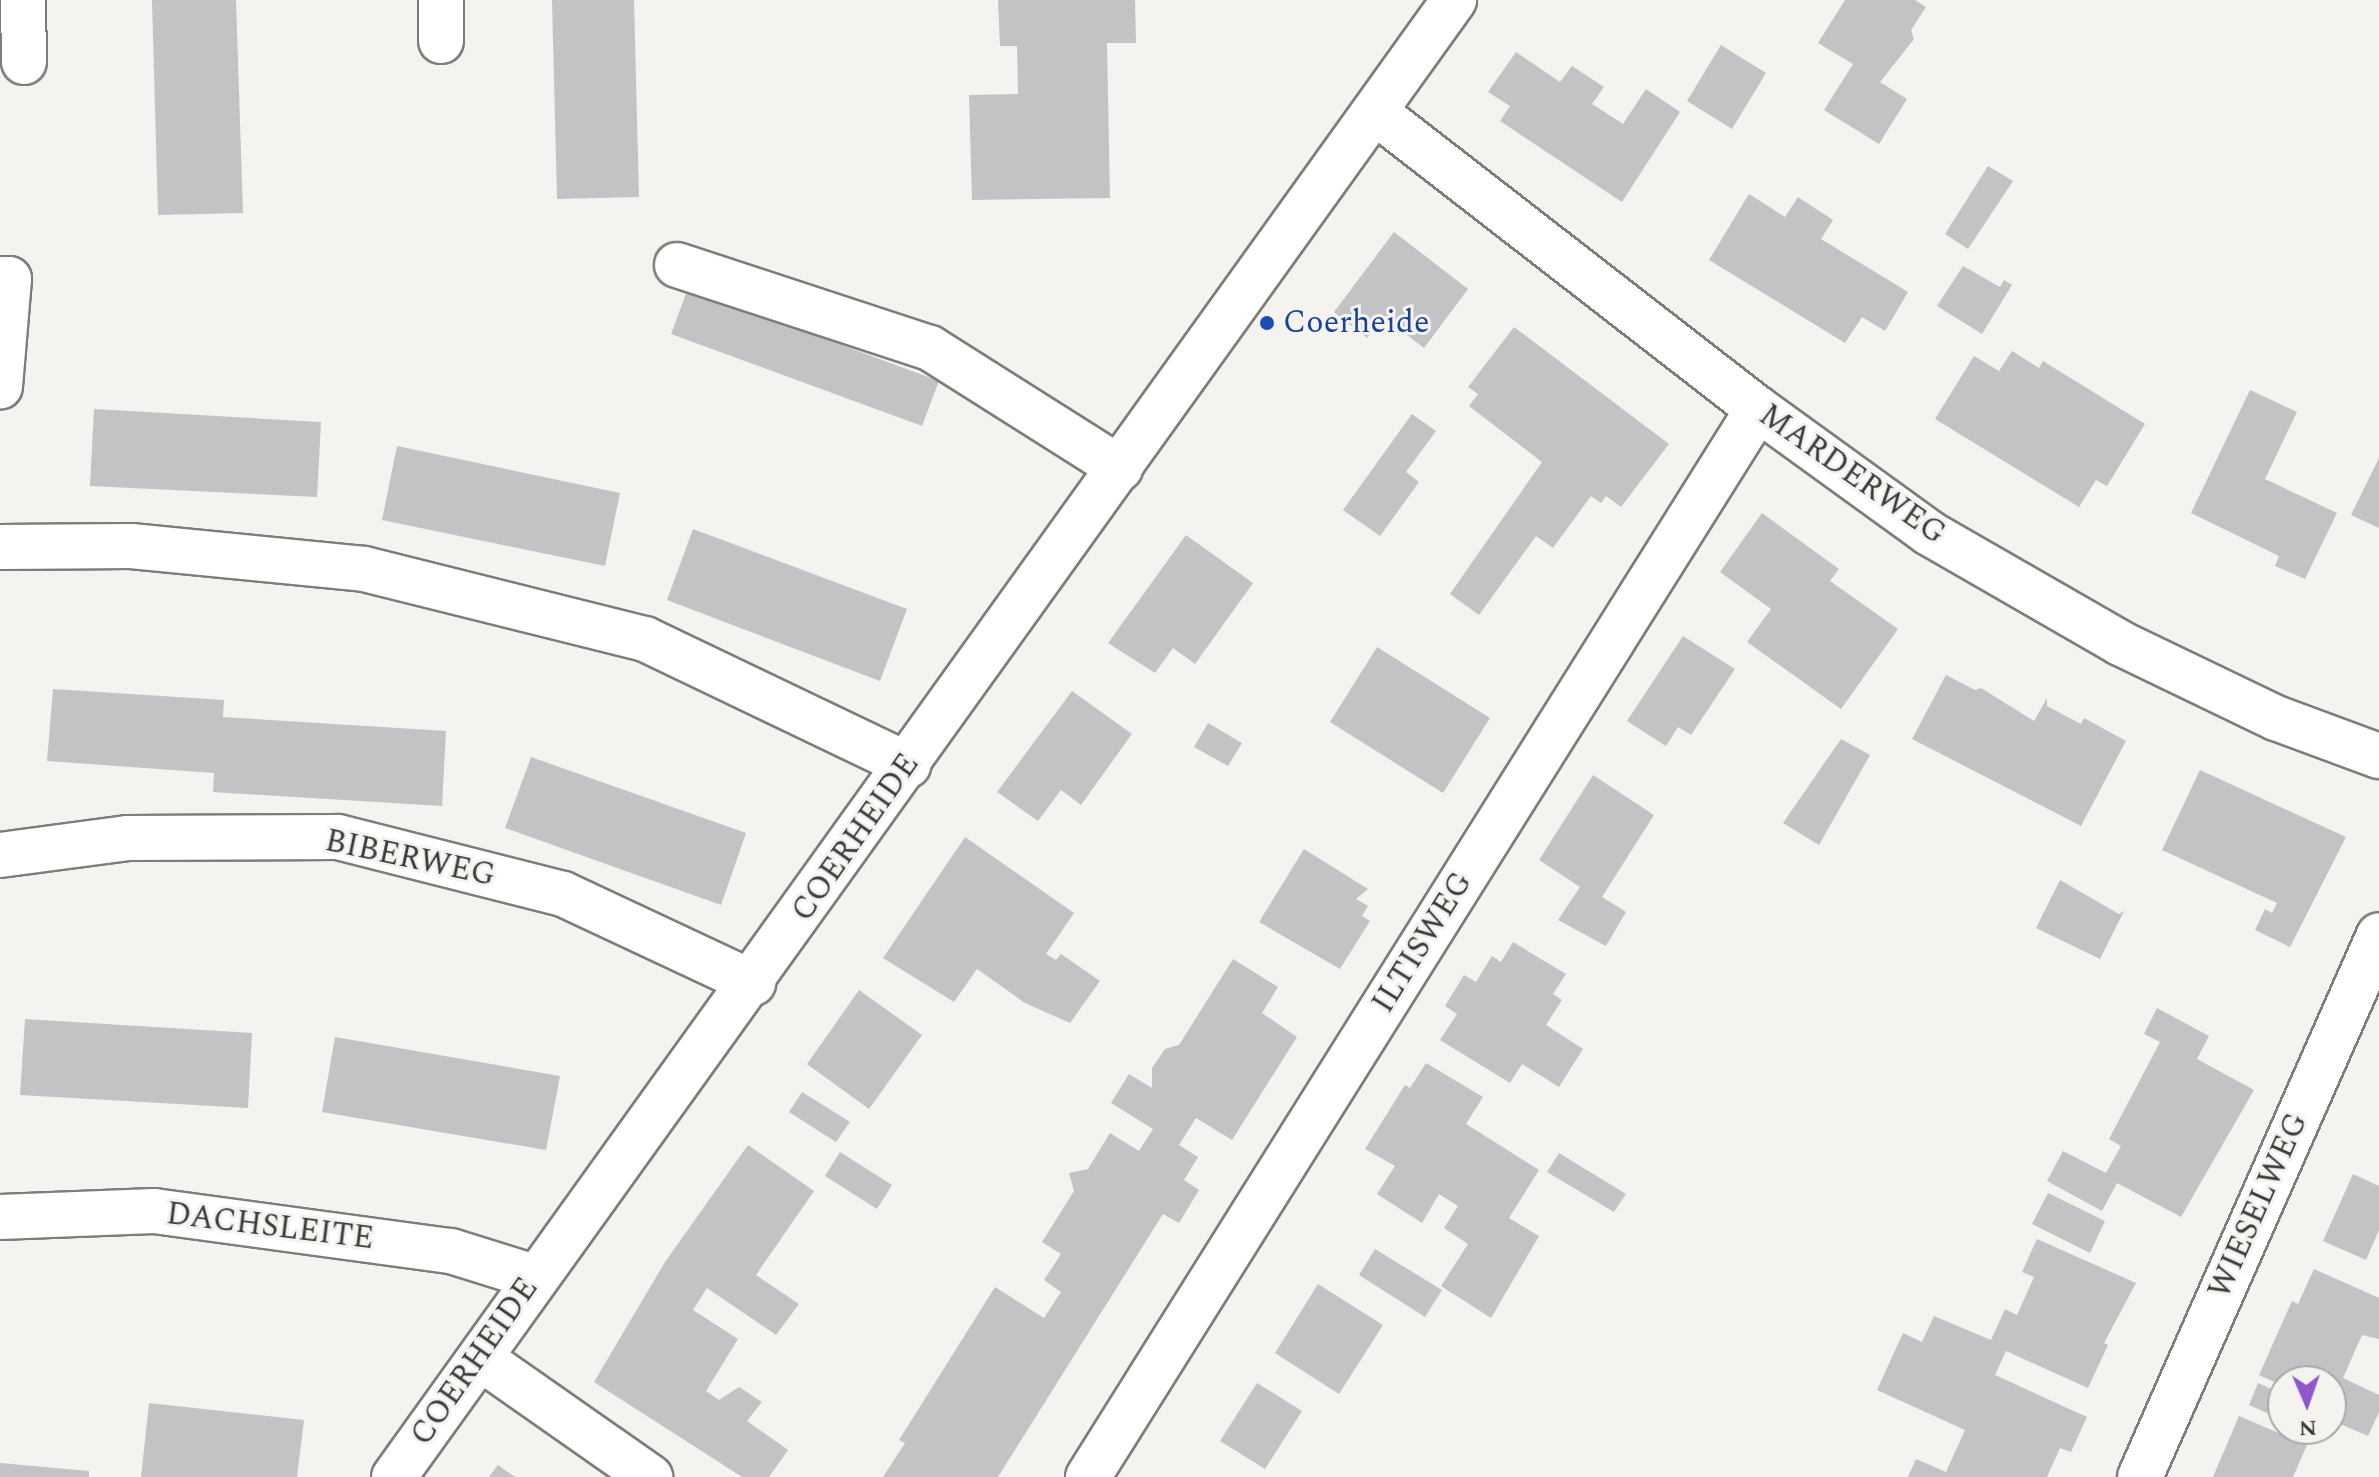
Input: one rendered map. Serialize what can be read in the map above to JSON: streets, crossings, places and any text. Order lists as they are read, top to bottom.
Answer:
{
  "streets": {
    "street": [
      "MARDERWEG",
      "COERHEIDE",
      "BIBERWEG",
      "ILTISWEG",
      "WIESELWEG",
      "DACHSLEITE"
    ]
  },
  "crossings": [
    ["MARDERWEG", "COERHEIDE"],
    ["MARDERWEG", "ILTISWEG"],
    ["COERHEIDE", "BIBERWEG"],
    ["COERHEIDE", "DACHSLEITE"]
  ],
  "places": ["Coerheide"],
  "north": "bottom"
}
